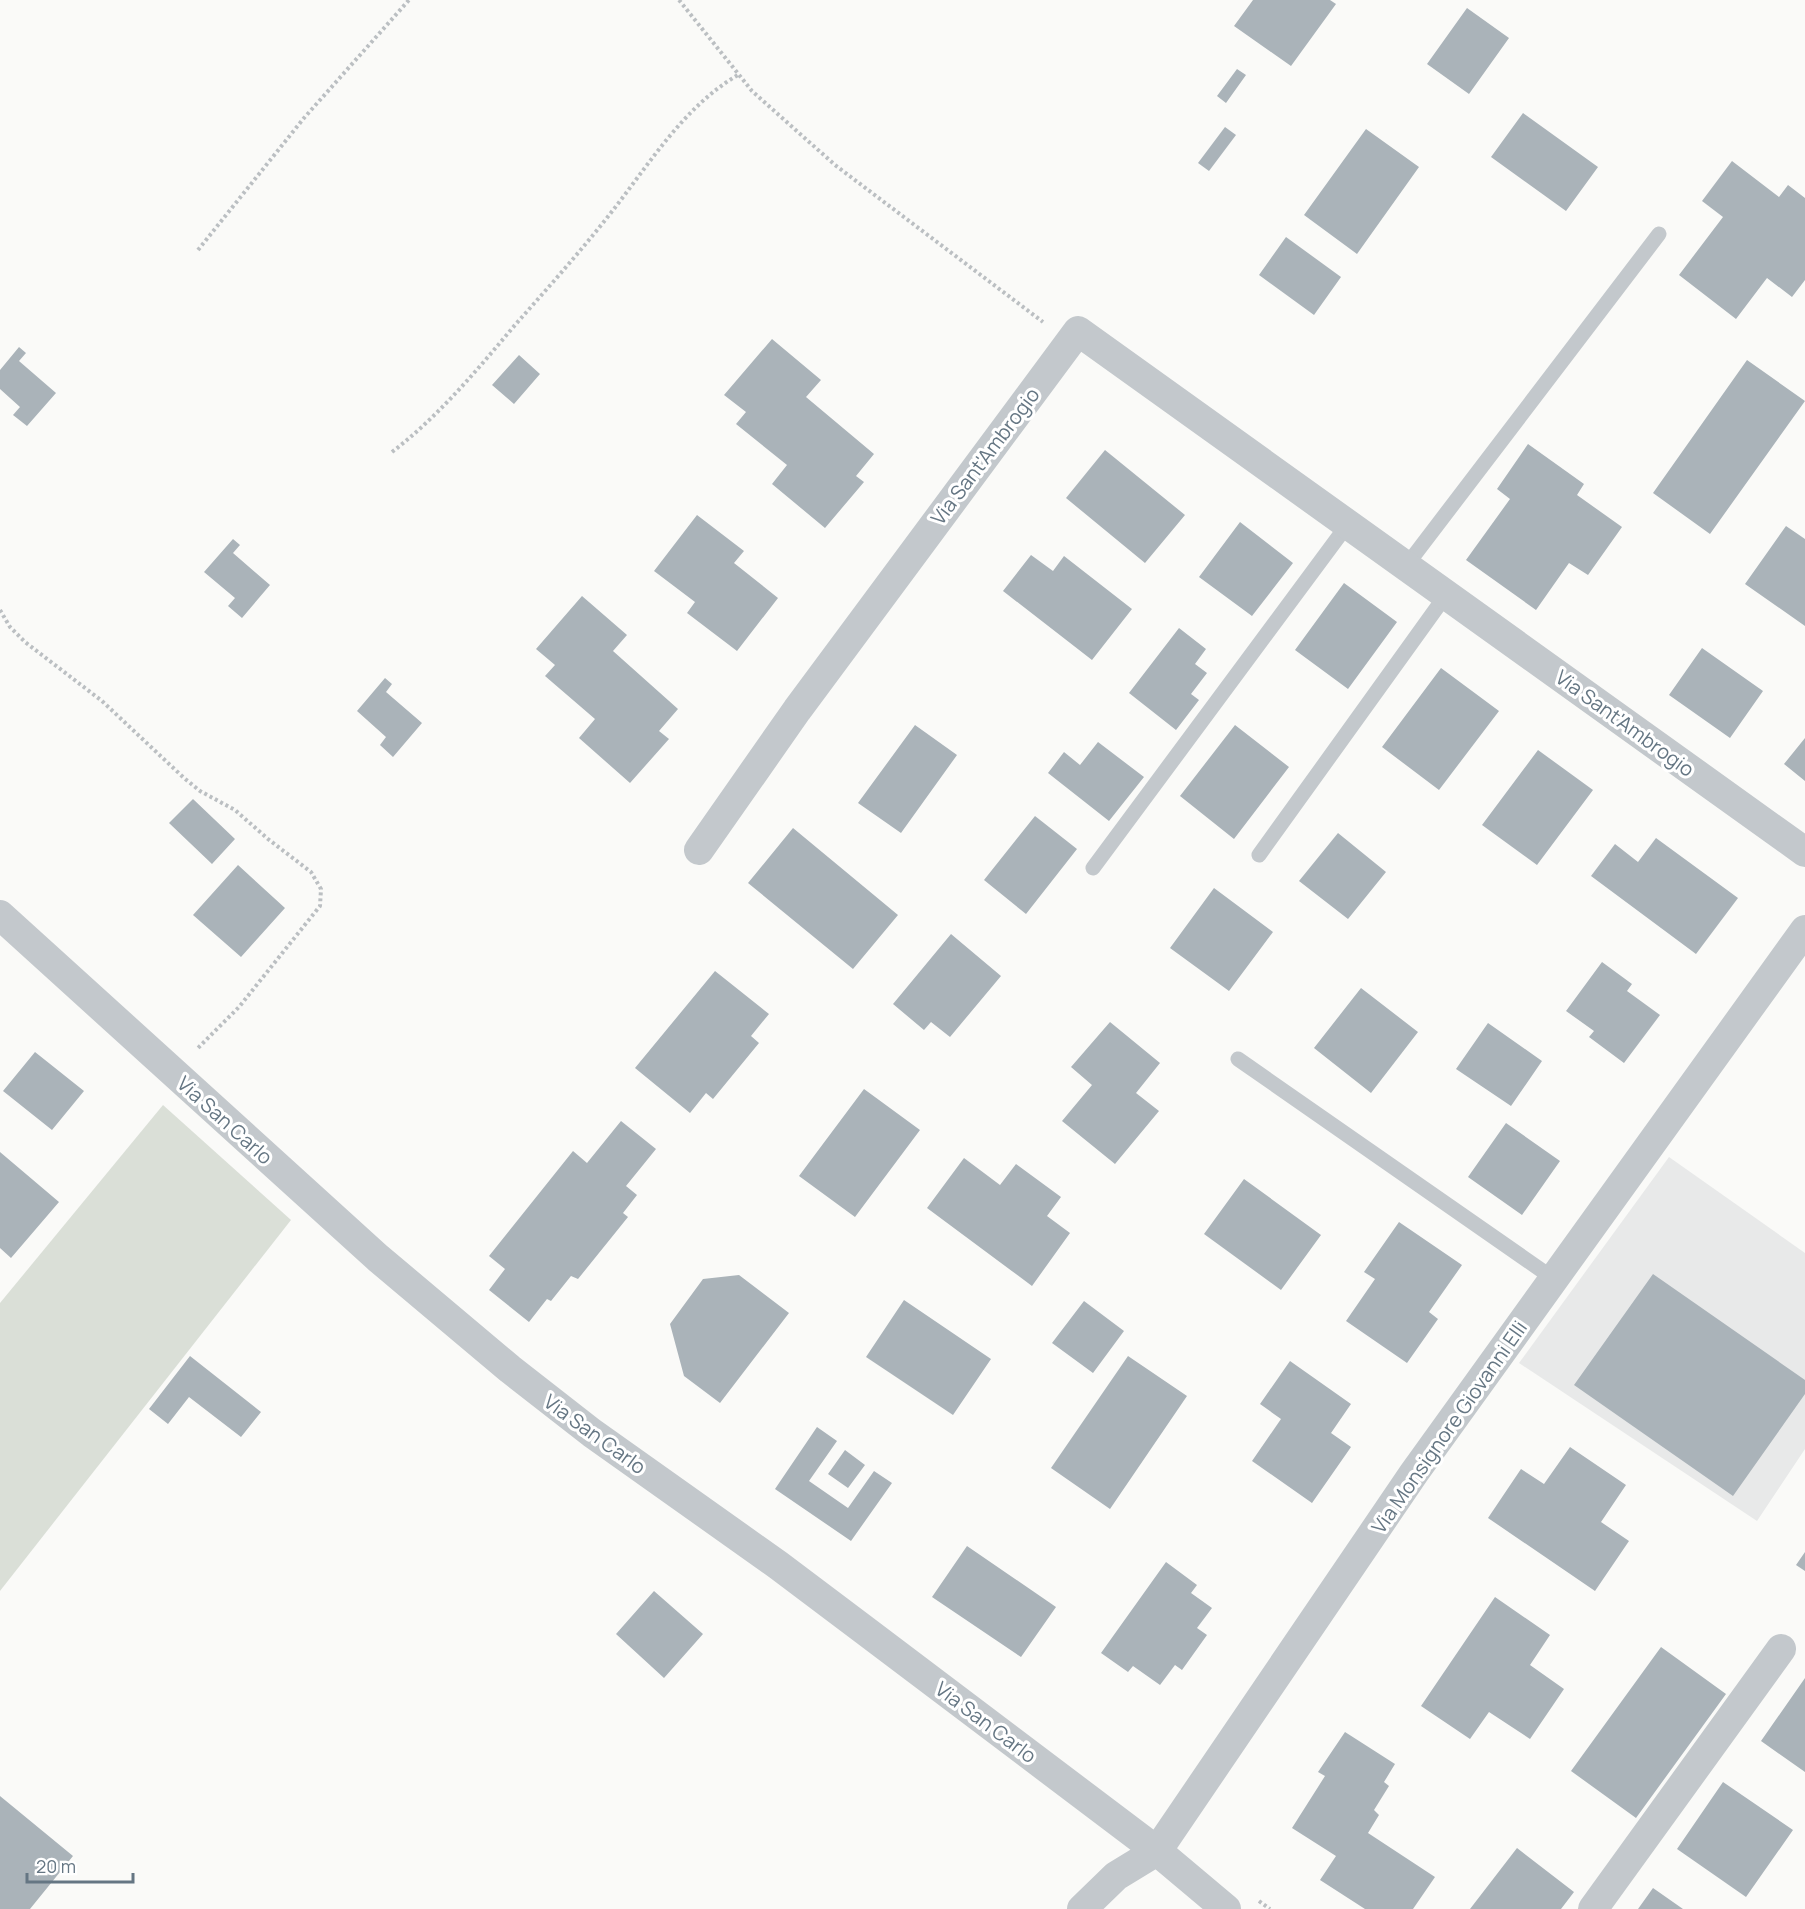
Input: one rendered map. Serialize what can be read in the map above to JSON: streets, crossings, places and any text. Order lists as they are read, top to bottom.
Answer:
{
  "streets": {
    "street": ["Via Sant'Ambrogio", "Via San Carlo", "Via Monsignore Giovanni Elli"]
  },
  "crossings": [
    ["Via San Carlo", "Via Monsignore Giovanni Elli"]
  ],
  "scale_bar": "20 m"
}
